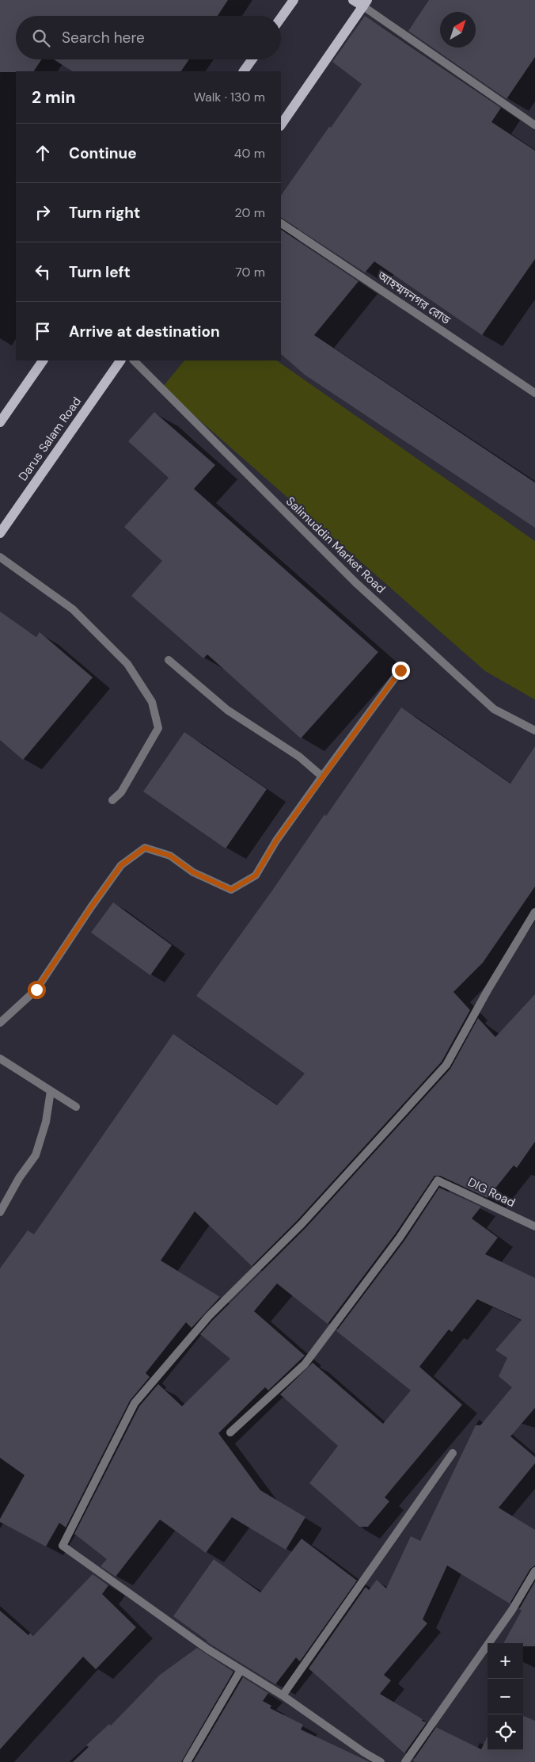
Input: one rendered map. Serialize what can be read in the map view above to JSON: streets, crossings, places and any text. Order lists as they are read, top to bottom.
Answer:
{
  "streets": {
    "main road": ["Darus Salam Road"],
    "street": ["আহম্মদনগর রোড", "Salimuddin Market Road", "DIG Road"]
  },
  "north": "top right",
  "page": {
    "search": "Search here",
    "heading": ["2 min", "Walk · 130 m"],
    "list": [
      ["Continue", "40 m"],
      ["Turn right", "20 m"],
      ["Turn left", "70 m"],
      "Arrive at destination"
    ],
    "map_buttons": ["+", "−"]
  }
}
